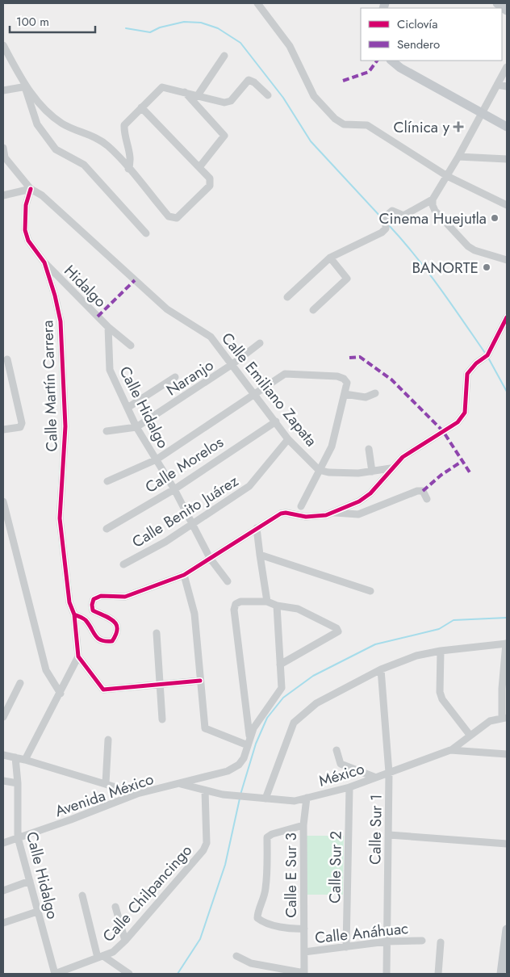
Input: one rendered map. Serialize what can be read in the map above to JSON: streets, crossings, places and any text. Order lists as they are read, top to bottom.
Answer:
{
  "streets": {
    "street": [
      "Hidalgo",
      "Naranjo",
      "Calle Martín Carrera",
      "Calle Emiliano Zapata",
      "Calle Hidalgo",
      "Calle Morelos",
      "Calle Benito Juárez",
      "México",
      "Avenida México",
      "Calle Sur 1",
      "Calle Sur 2",
      "Calle E Sur 3",
      "Calle Chilpancingo",
      "Calle Anáhuac"
    ]
  },
  "crossings": [
    ["Hidalgo", "Calle Martín Carrera"],
    ["Hidalgo", "Calle Hidalgo"],
    ["Naranjo", "Calle Emiliano Zapata"],
    ["Naranjo", "Calle Hidalgo"],
    ["Calle Martín Carrera", "Calle Emiliano Zapata"],
    ["Calle Emiliano Zapata", "Calle Morelos"],
    ["Calle Emiliano Zapata", "Calle Benito Juárez"],
    ["Calle Hidalgo", "Calle Morelos"],
    ["Calle Hidalgo", "Calle Benito Juárez"],
    ["Calle Hidalgo", "Avenida México"],
    ["Calle Hidalgo", "Calle Chilpancingo"],
    ["México", "Avenida México"],
    ["México", "Calle Sur 1"],
    ["México", "Calle Sur 2"],
    ["México", "Calle E Sur 3"],
    ["México", "Calle Chilpancingo"],
    ["Calle Sur 1", "Calle Anáhuac"],
    ["Calle Sur 2", "Calle Anáhuac"],
    ["Calle E Sur 3", "Calle Anáhuac"]
  ],
  "places": {
    "health": ["Clínica y"],
    "other": ["Cinema Huejutla", "BANORTE"]
  },
  "legend": ["Ciclovía", "Sendero"],
  "scale_bar": "100 m"
}
